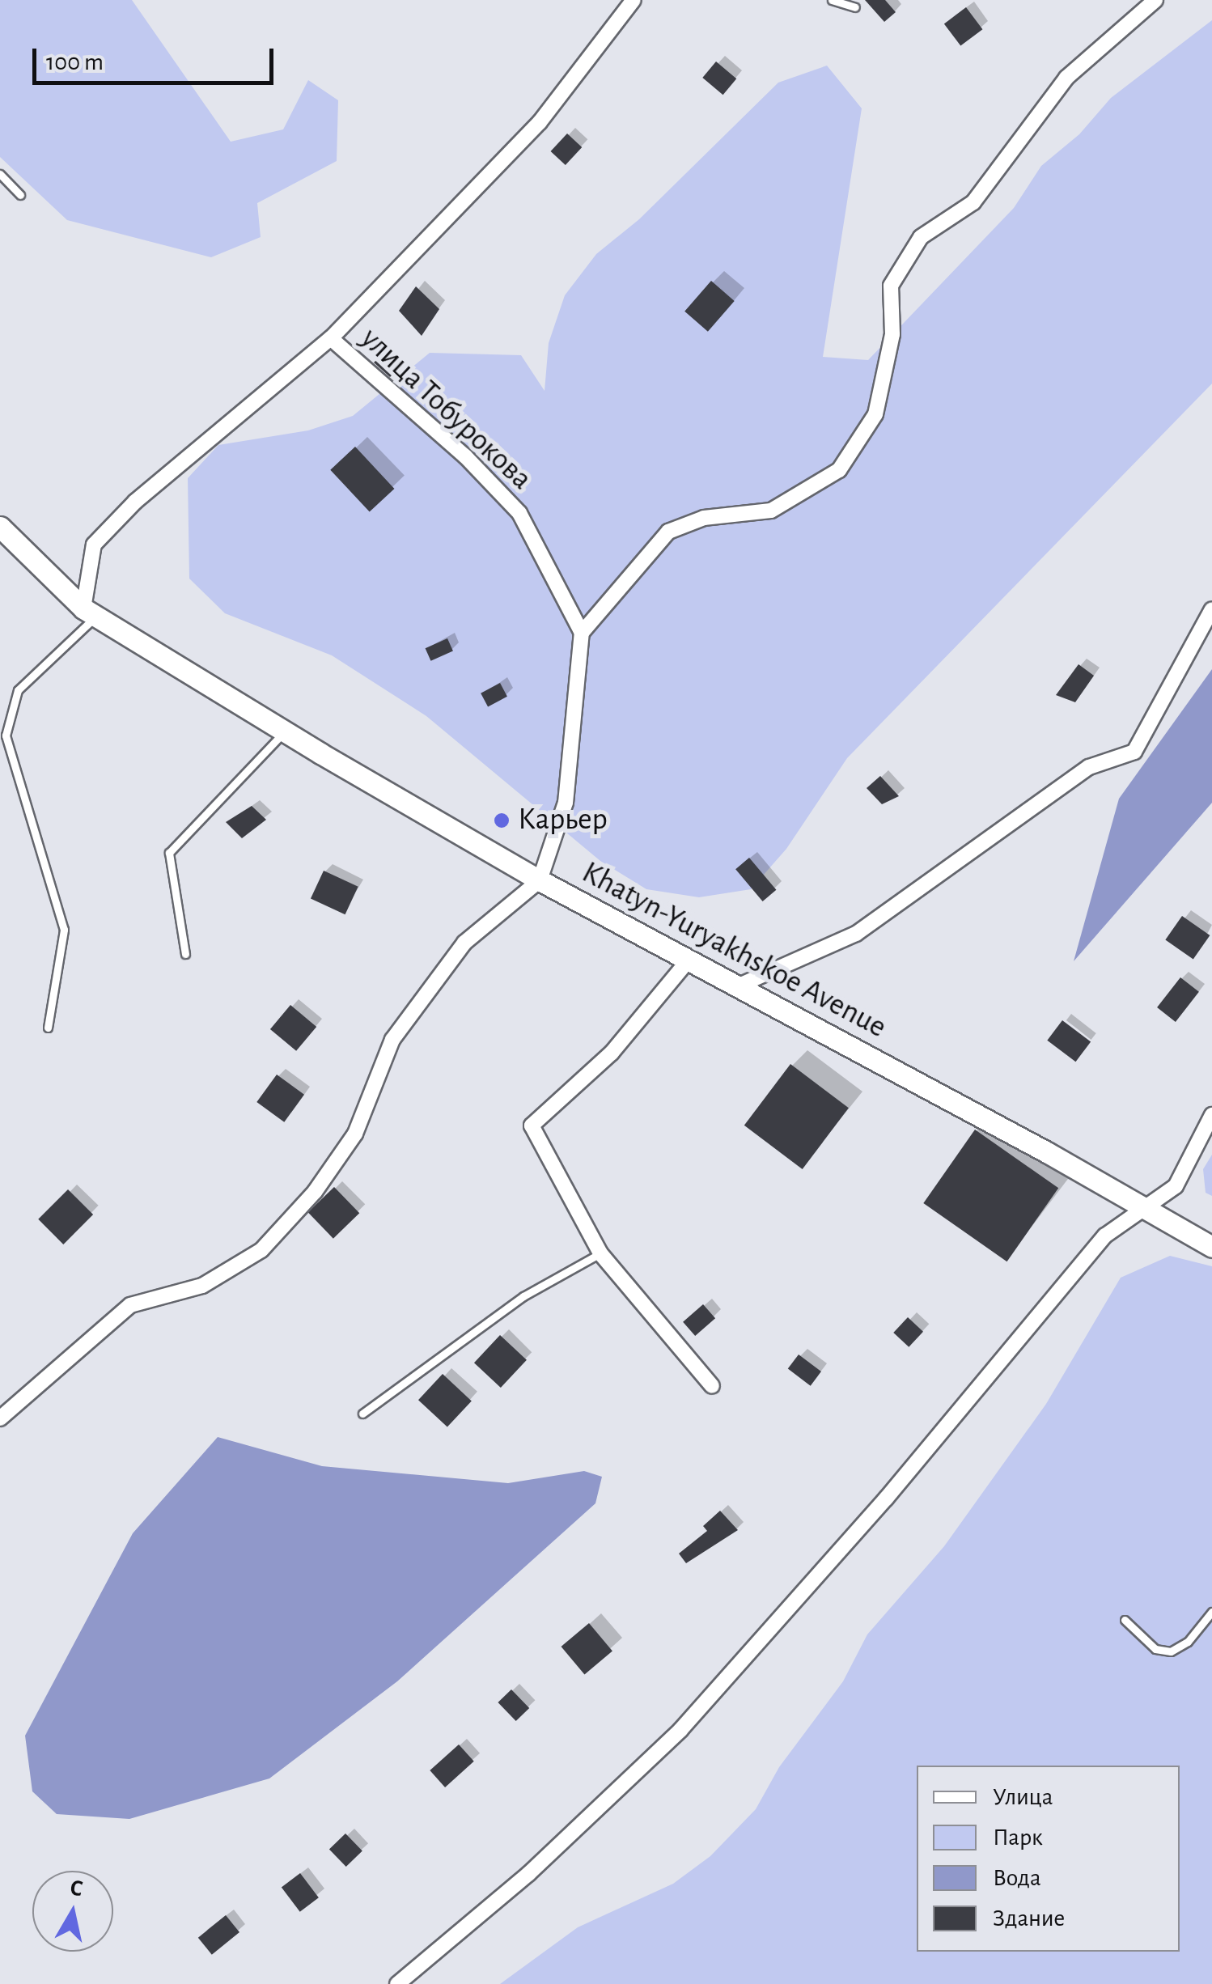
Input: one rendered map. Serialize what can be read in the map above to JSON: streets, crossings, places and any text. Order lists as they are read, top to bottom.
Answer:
{
  "streets": {
    "street": ["улица Тобурокова", "Khatyn-Yuryakhskoe Avenue"]
  },
  "places": ["Карьер"],
  "legend": [
    "Улица",
    "Парк",
    "Вода",
    "Здание"
  ],
  "scale_bar": "100 m",
  "north": "top"
}
